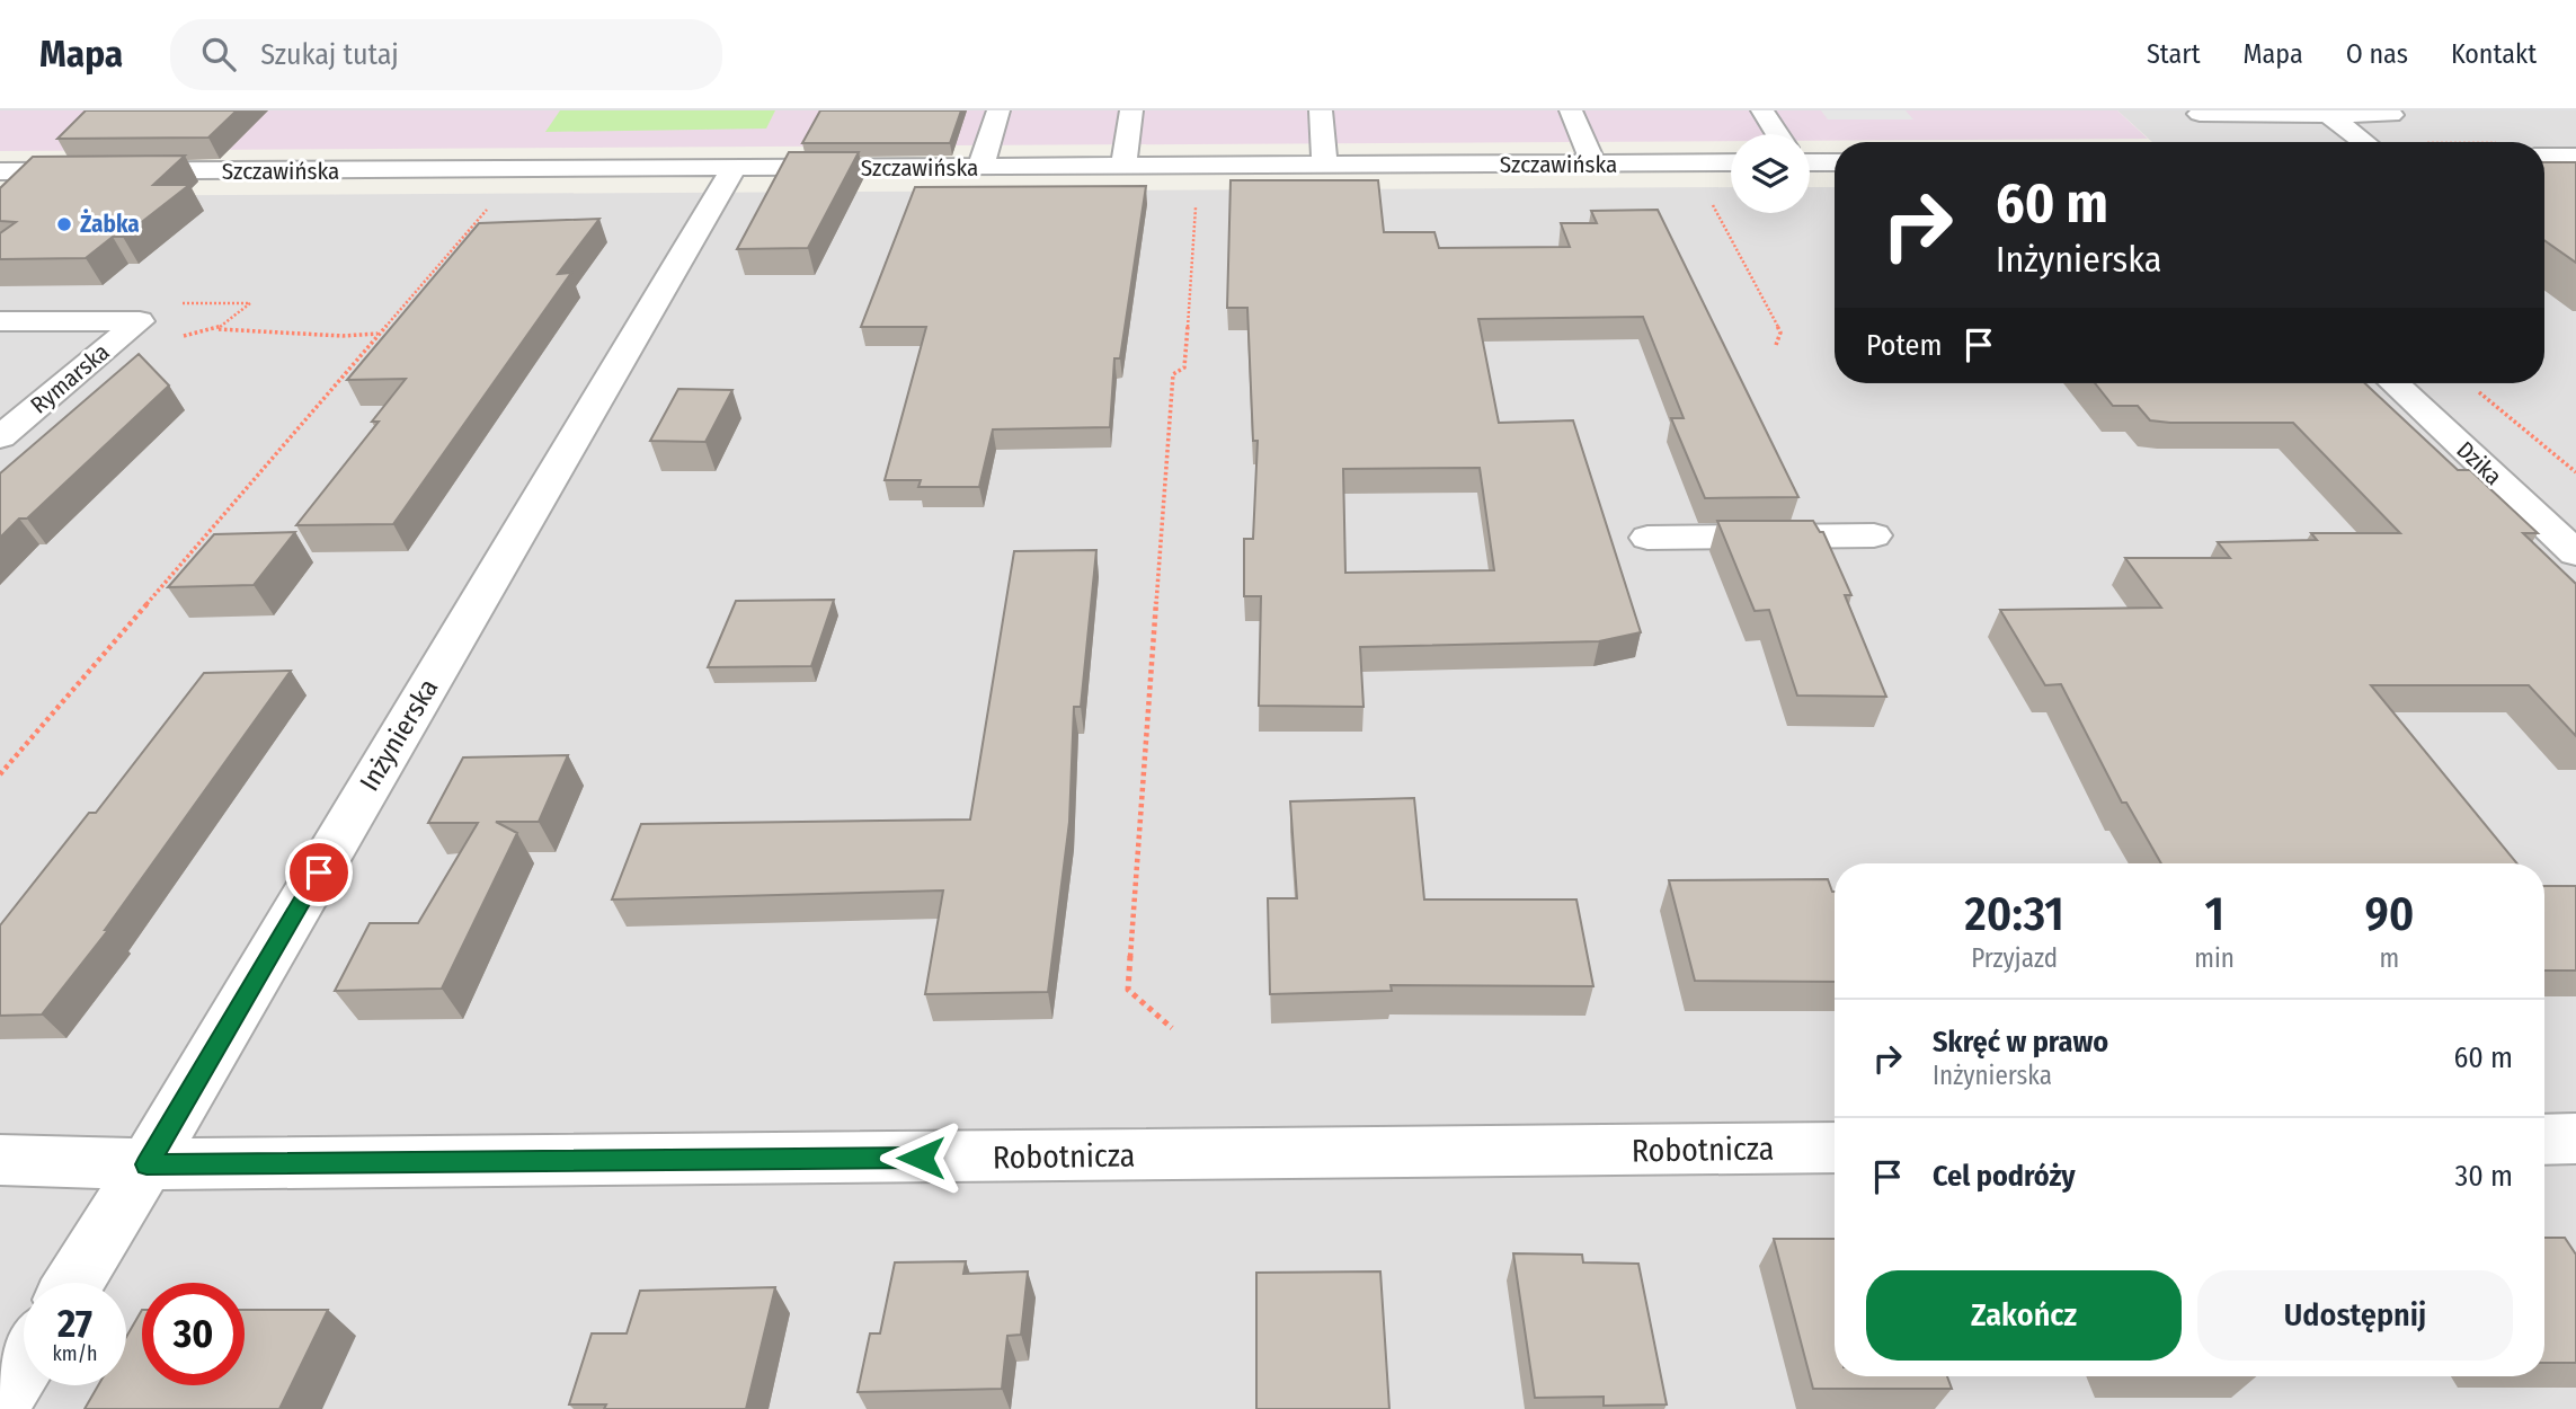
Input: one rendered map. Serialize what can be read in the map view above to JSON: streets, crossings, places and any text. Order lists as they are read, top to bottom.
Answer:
{
  "streets": {
    "street": [
      "Szczawińska",
      "Rymarska",
      "Dzika",
      "Inżynierska",
      "Robotnicza"
    ]
  },
  "crossings": [
    ["Szczawińska", "Inżynierska"],
    ["Inżynierska", "Robotnicza"]
  ],
  "places": ["Żabka"],
  "page": {
    "header": "Mapa",
    "search": "Szukaj tutaj",
    "nav": [
      "Start",
      "Mapa",
      "O nas",
      "Kontakt"
    ],
    "turn": ["60 m", "Inżynierska"],
    "then": "Potem",
    "eta": [
      "20:31",
      "Przyjazd",
      "1",
      "min",
      "90",
      "m"
    ],
    "list": [
      {
        "name": "Skręć w prawo",
        "note": "Inżynierska",
        "value": "60 m"
      },
      {
        "name": "Cel podróży",
        "value": "30 m"
      }
    ],
    "buttons": ["Zakończ", "Udostępnij"],
    "speed": "27 km/h",
    "limit": "30"
  }
}
